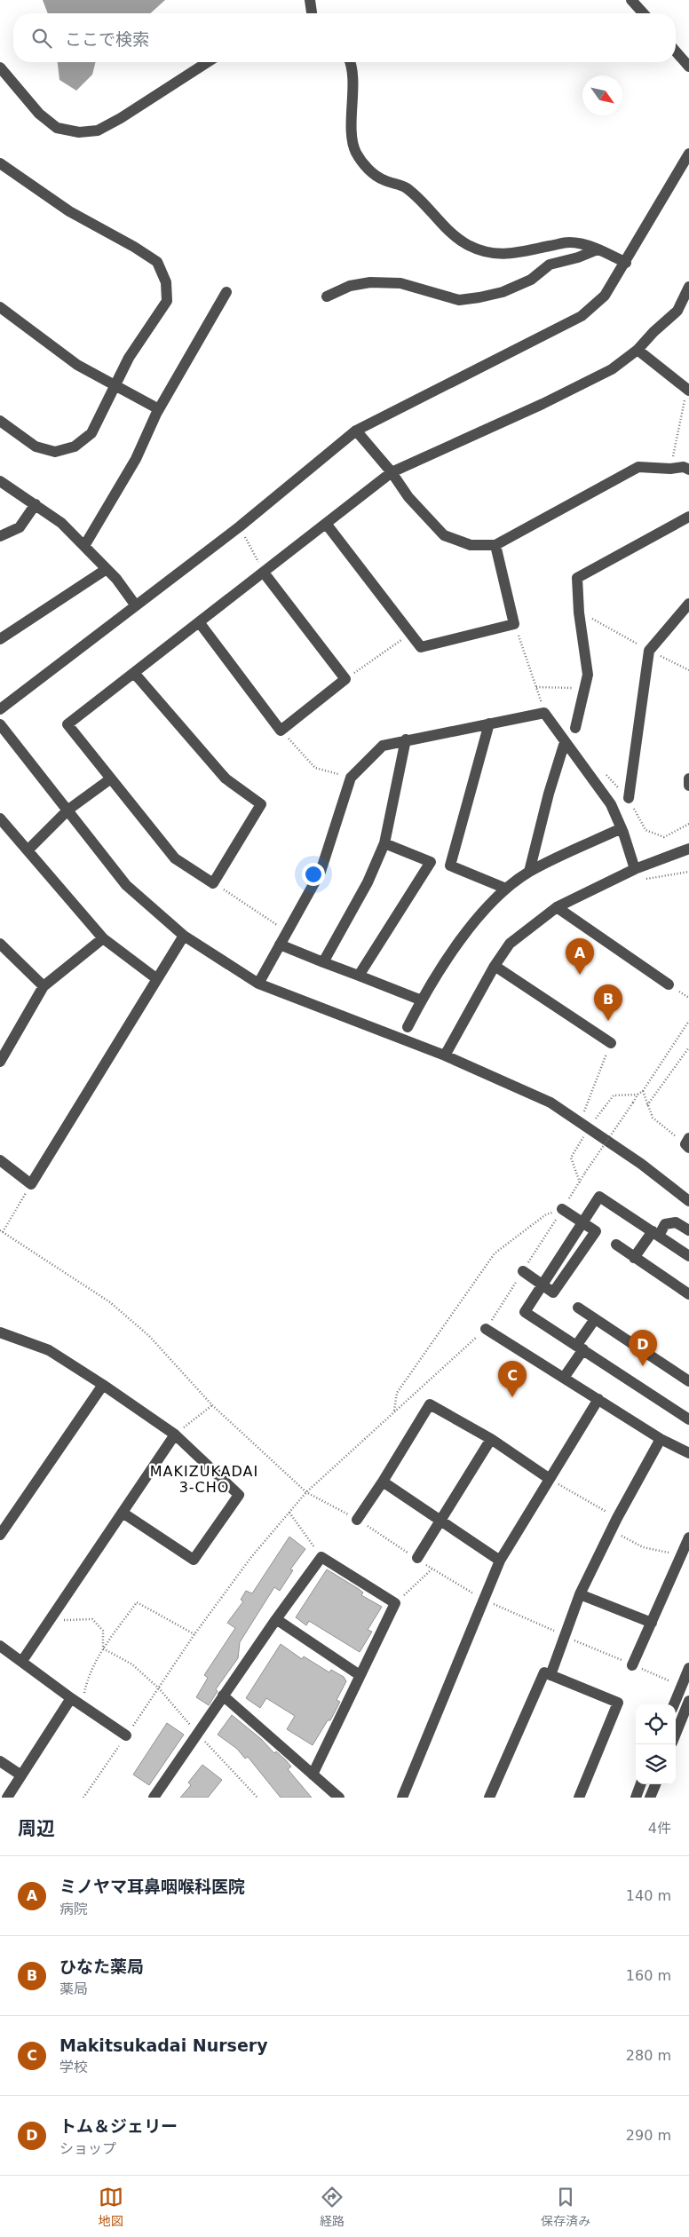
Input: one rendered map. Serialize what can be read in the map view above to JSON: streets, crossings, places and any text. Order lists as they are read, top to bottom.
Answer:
{
  "districts": ["MAKIZUKADAI 3-CHO"],
  "north": "bottom right",
  "page": {
    "search": "ここで検索",
    "pins": [
      "A",
      "B",
      "D",
      "C"
    ],
    "heading": ["周辺", "4件"],
    "list": [
      {
        "mark": "A",
        "name": "ミノヤマ耳鼻咽喉科医院",
        "note": "病院",
        "value": "140 m"
      },
      {
        "mark": "B",
        "name": "ひなた薬局",
        "note": "薬局",
        "value": "160 m"
      },
      {
        "mark": "C",
        "name": "Makitsukadai Nursery",
        "note": "学校",
        "value": "280 m"
      },
      {
        "mark": "D",
        "name": "トム＆ジェリー",
        "note": "ショップ",
        "value": "290 m"
      }
    ],
    "nav": ["地図", "経路", "保存済み"]
  }
}
